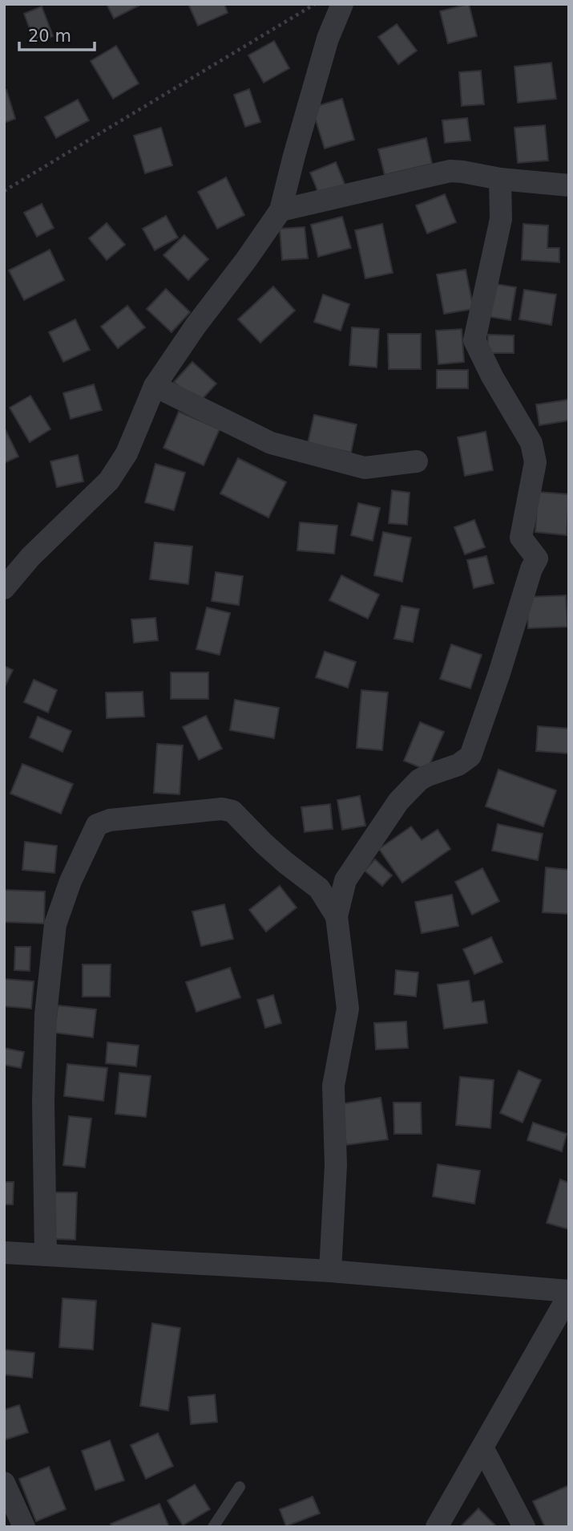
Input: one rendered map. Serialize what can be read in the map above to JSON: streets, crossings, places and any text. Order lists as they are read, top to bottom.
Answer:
{
  "scale_bar": "20 m"
}
